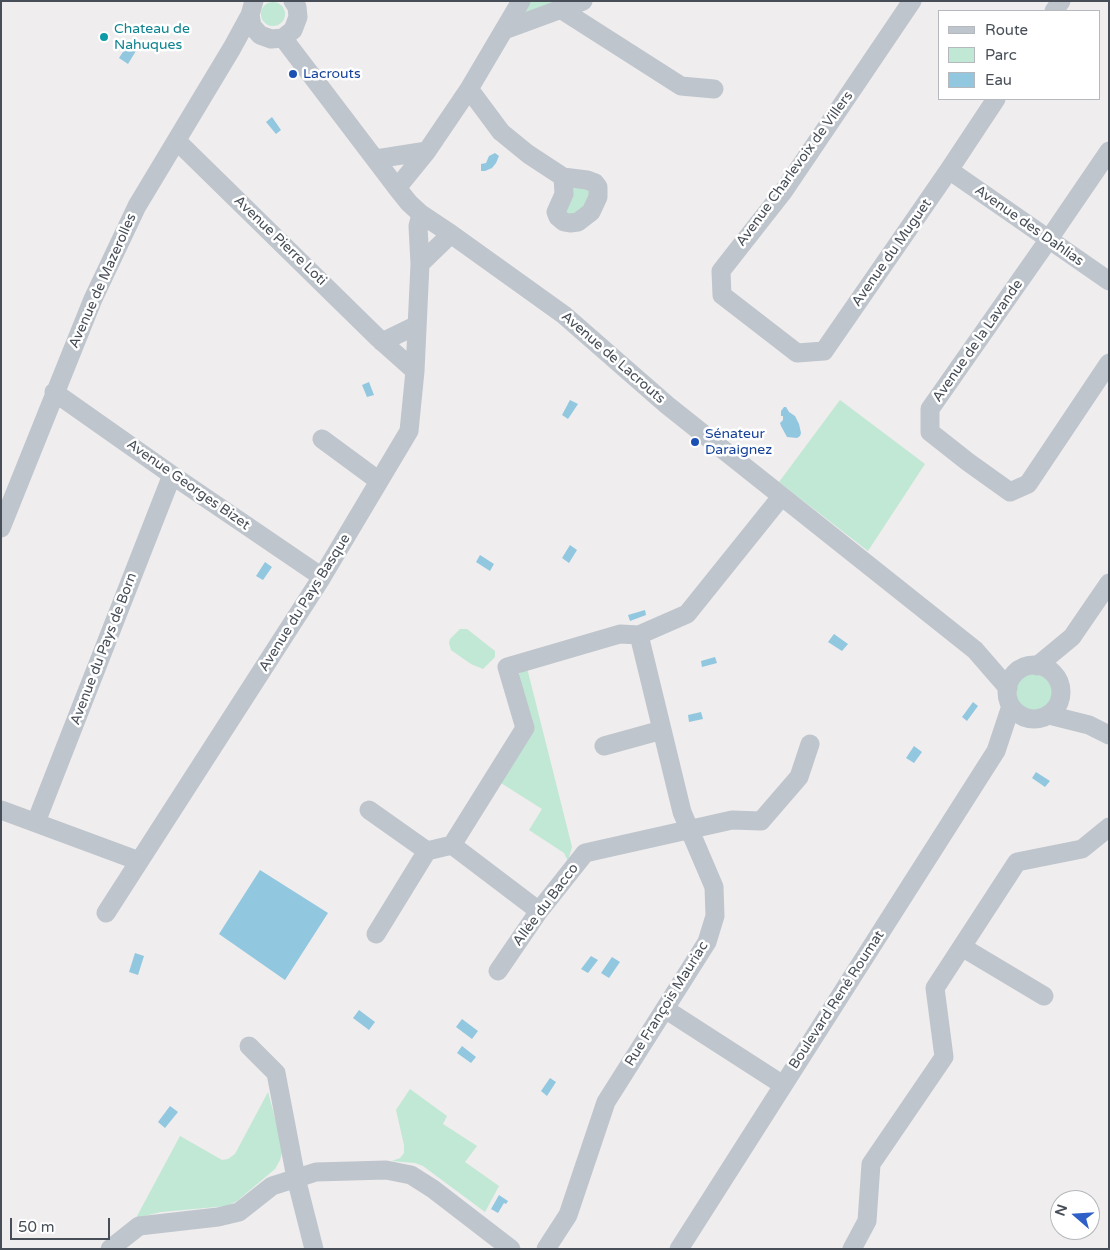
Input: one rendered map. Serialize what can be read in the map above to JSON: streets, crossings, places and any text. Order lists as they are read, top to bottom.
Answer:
{
  "streets": {
    "street": [
      "Avenue Charlevoix de Villers",
      "Avenue des Dahlias",
      "Avenue Pierre Loti",
      "Avenue du Muguet",
      "Avenue de Mazerolles",
      "Avenue de la Lavande",
      "Avenue de Lacrouts",
      "Avenue Georges Bizet",
      "Avenue du Pays Basque",
      "Avenue du Pays de Born",
      "Allée du Bacco",
      "Boulevard René Roumat",
      "Rue François Mauriac"
    ]
  },
  "crossings": [
    ["Avenue Charlevoix de Villers", "Avenue du Muguet"],
    ["Avenue des Dahlias", "Avenue du Muguet"],
    ["Avenue des Dahlias", "Avenue de la Lavande"],
    ["Avenue Pierre Loti", "Avenue de Mazerolles"],
    ["Avenue Pierre Loti", "Avenue du Pays Basque"],
    ["Avenue de Mazerolles", "Avenue de Lacrouts"],
    ["Avenue de Mazerolles", "Avenue Georges Bizet"],
    ["Avenue de Lacrouts", "Avenue du Pays Basque"],
    ["Avenue de Lacrouts", "Boulevard René Roumat"],
    ["Avenue Georges Bizet", "Avenue du Pays Basque"],
    ["Avenue Georges Bizet", "Avenue du Pays de Born"],
    ["Allée du Bacco", "Rue François Mauriac"]
  ],
  "places": ["Chateau de Nahuques", "Lacrouts", "Sénateur Daraignez"],
  "legend": ["Route", "Parc", "Eau"],
  "scale_bar": "50 m",
  "north": "left"
}
